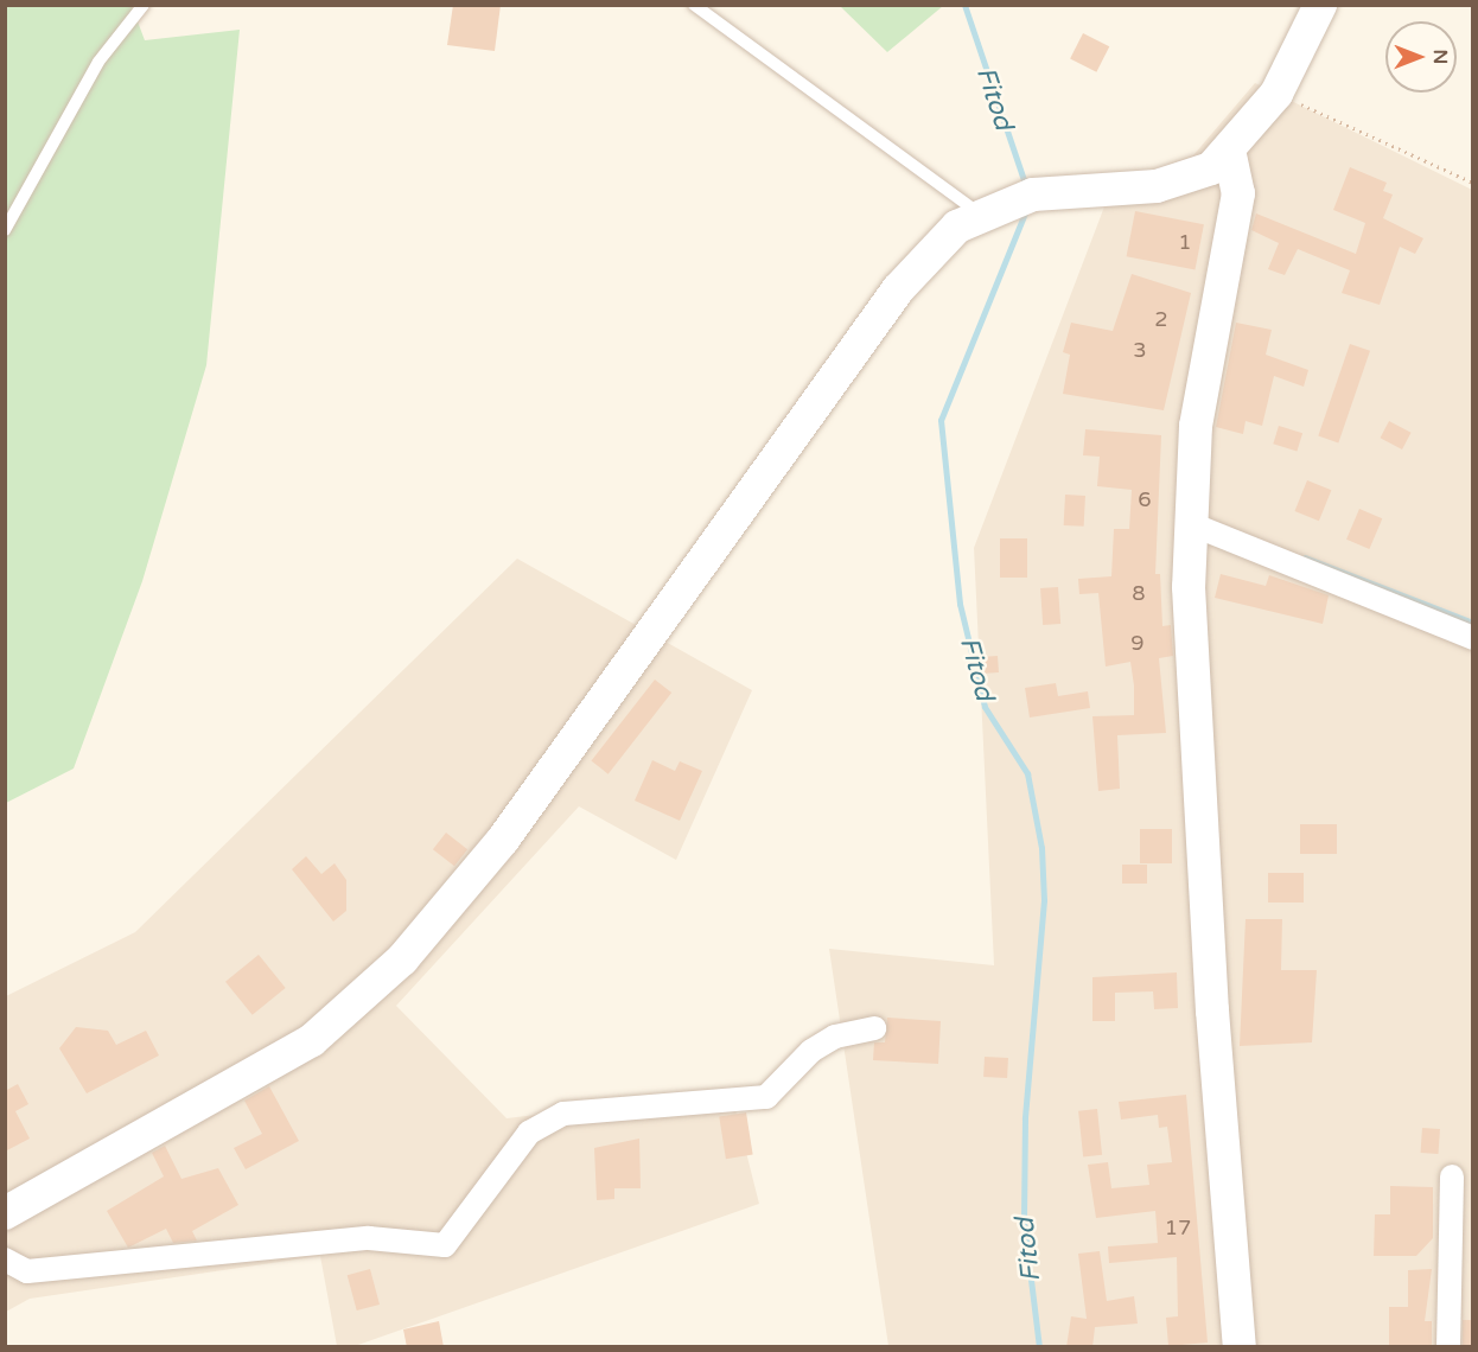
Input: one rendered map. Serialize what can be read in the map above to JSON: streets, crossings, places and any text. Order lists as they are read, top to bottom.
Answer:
{
  "water": ["Fitod"],
  "house_numbers": [
    "1",
    "2",
    "3",
    "6",
    "8",
    "9",
    "17"
  ],
  "north": "right"
}
